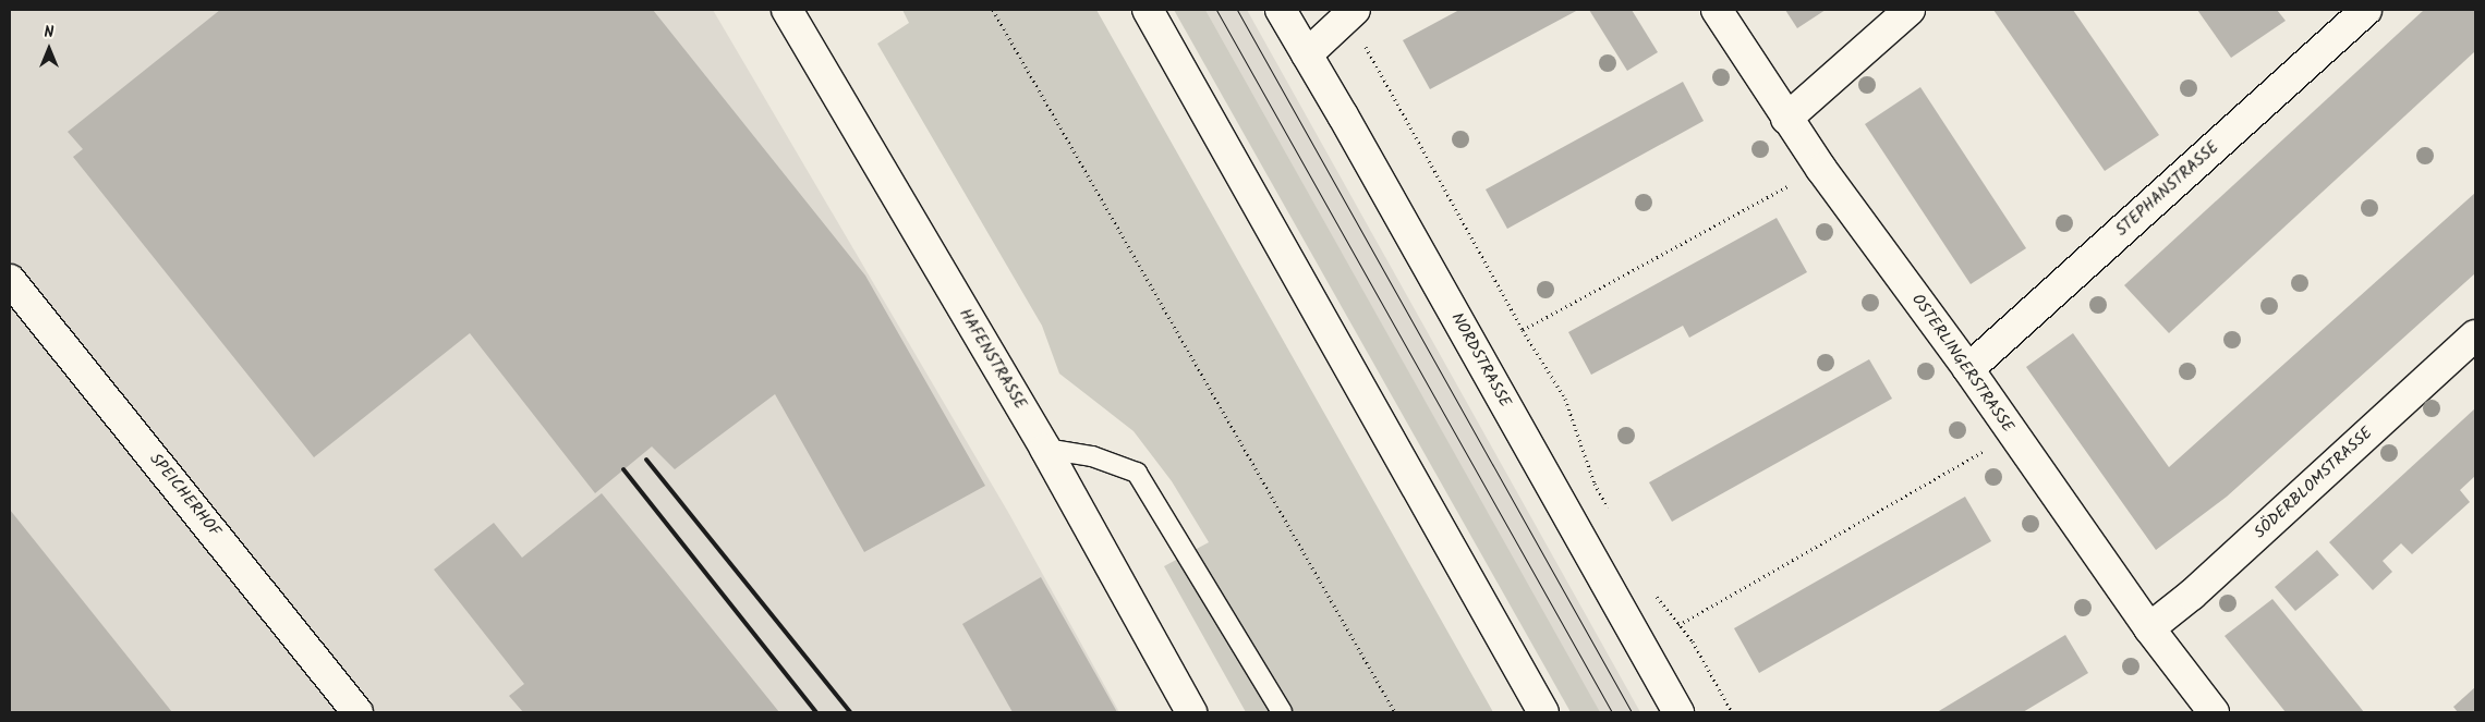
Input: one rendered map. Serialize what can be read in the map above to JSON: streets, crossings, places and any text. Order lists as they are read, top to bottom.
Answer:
{
  "streets": {
    "street": [
      "STEPHANSTRASSE",
      "HAFENSTRASSE",
      "NORDSTRASSE",
      "OSTERLINGERSTRASSE",
      "SÖDERBLOMSTRASSE",
      "SPEICHERHOF"
    ]
  },
  "crossings": [
    ["STEPHANSTRASSE", "OSTERLINGERSTRASSE"],
    ["OSTERLINGERSTRASSE", "SÖDERBLOMSTRASSE"]
  ],
  "north": "top"
}
